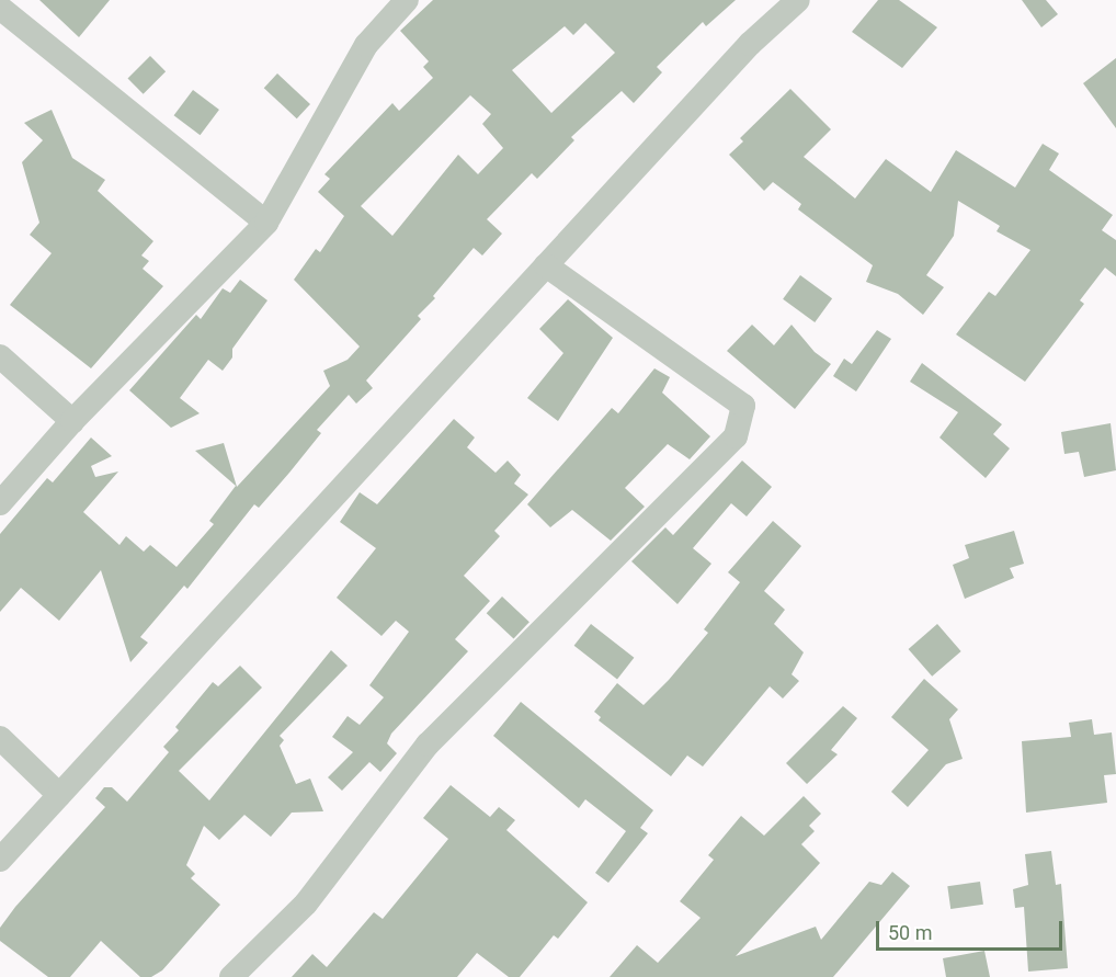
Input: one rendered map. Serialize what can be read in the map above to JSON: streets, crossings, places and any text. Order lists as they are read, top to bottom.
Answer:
{
  "scale_bar": "50 m"
}
